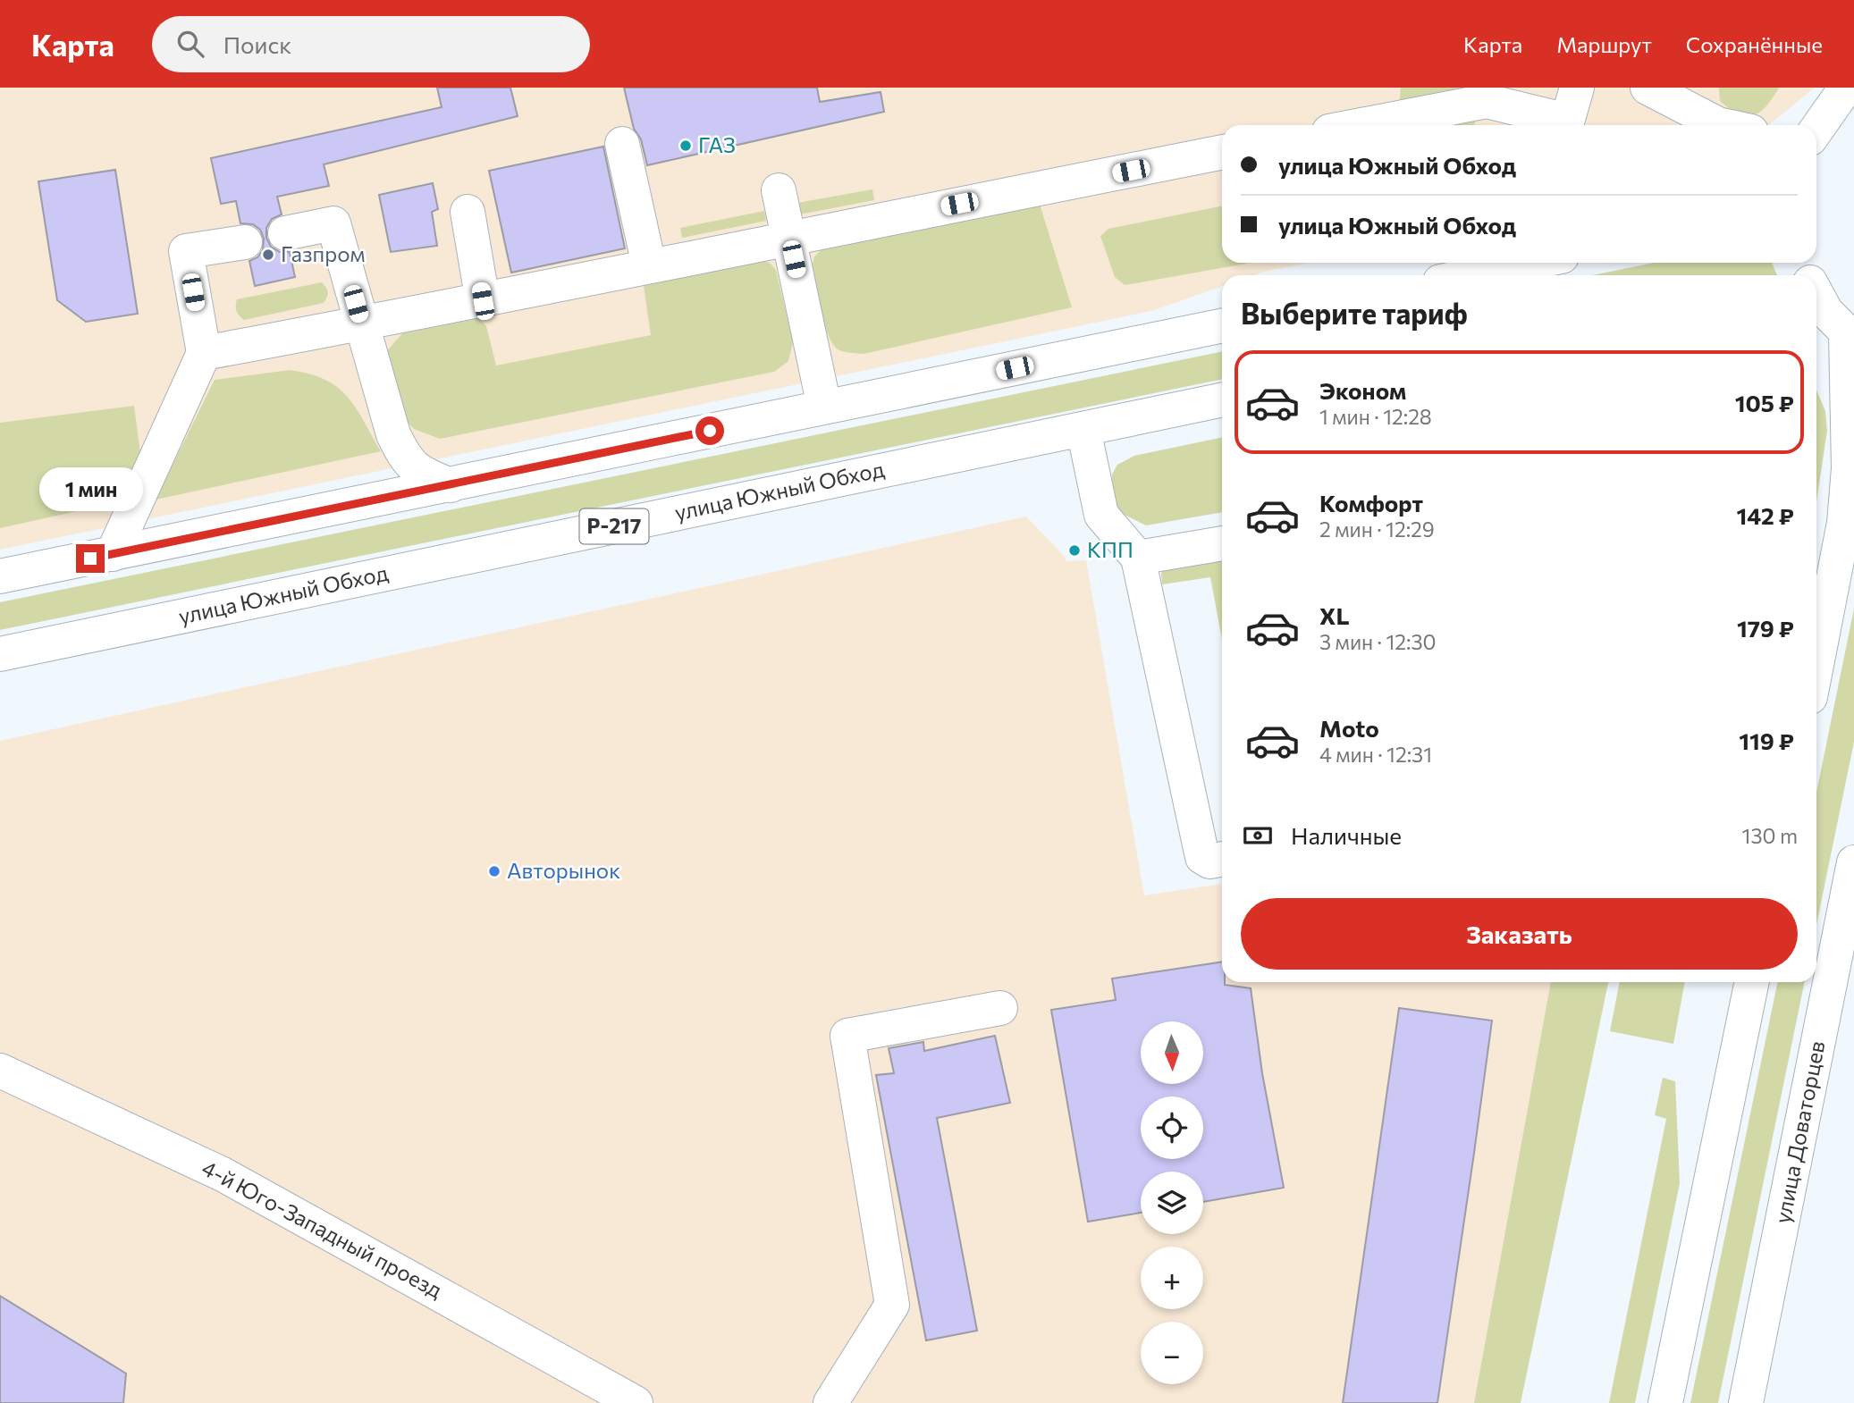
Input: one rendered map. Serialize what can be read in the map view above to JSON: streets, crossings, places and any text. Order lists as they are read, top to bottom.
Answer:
{
  "streets": {
    "main road": [
      "улица Южный Обход",
      "Р-217",
      "улица Доваторцев",
      "4-й Юго-Западный проезд"
    ]
  },
  "places": [
    "ГАЗ",
    "Газпром",
    "КПП",
    "Авторынок"
  ],
  "north": "bottom",
  "page": {
    "header": "Карта",
    "search": "Поиск",
    "nav": ["Карта", "Маршрут", "Сохранённые"],
    "banner": ["улица Южный Обход", "улица Южный Обход"],
    "heading": "Выберите тариф",
    "list": [
      {
        "name": "Эконом",
        "note": "1 мин · 12:28",
        "value": "105 ₽"
      },
      {
        "name": "Комфорт",
        "note": "2 мин · 12:29",
        "value": "142 ₽"
      },
      {
        "name": "XL",
        "note": "3 мин · 12:30",
        "value": "179 ₽"
      },
      {
        "name": "Moto",
        "note": "4 мин · 12:31",
        "value": "119 ₽"
      }
    ],
    "bubble": "1 мин",
    "pay": ["Наличные", "130 m"],
    "buttons": "Заказать",
    "map_buttons": ["+", "−"]
  }
}
